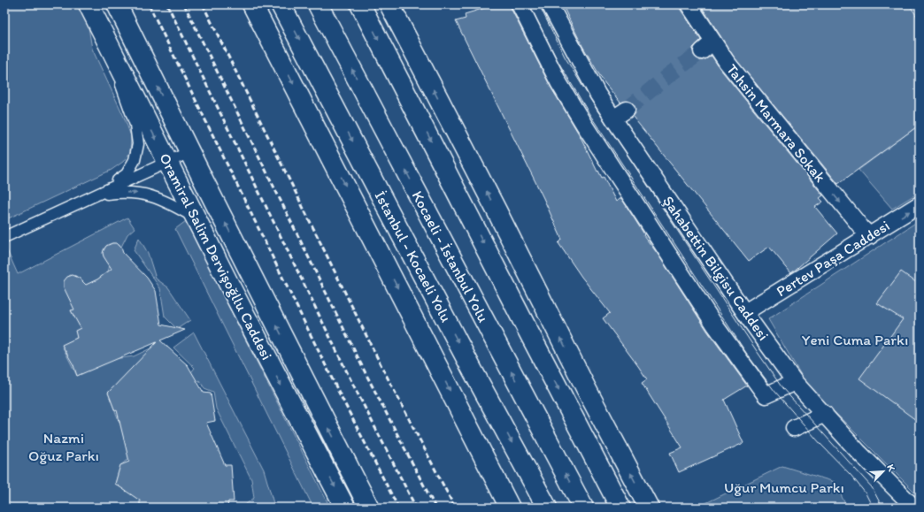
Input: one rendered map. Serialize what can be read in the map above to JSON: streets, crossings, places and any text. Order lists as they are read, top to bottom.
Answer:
{
  "streets": {
    "main road": ["Oramiral Salim Dervişoğllu Caddesi", "İstanbul - Kocaeli Yolu", "Kocaeli - İstanbul Yolu"],
    "street": ["Tahsin Marmara Sokak", "Pertev Paşa Caddesi", "Şahabettin Bilgisu Caddesi"]
  },
  "crossings": [
    ["Tahsin Marmara Sokak", "Pertev Paşa Caddesi"],
    ["Pertev Paşa Caddesi", "Şahabettin Bilgisu Caddesi"]
  ],
  "one_way": ["Tahsin Marmara Sokak"],
  "parks": ["Yeni Cuma Parkı", "Nazmi Oğuz Parkı", "Uğur Mumcu Parkı"],
  "north": "top right"
}
